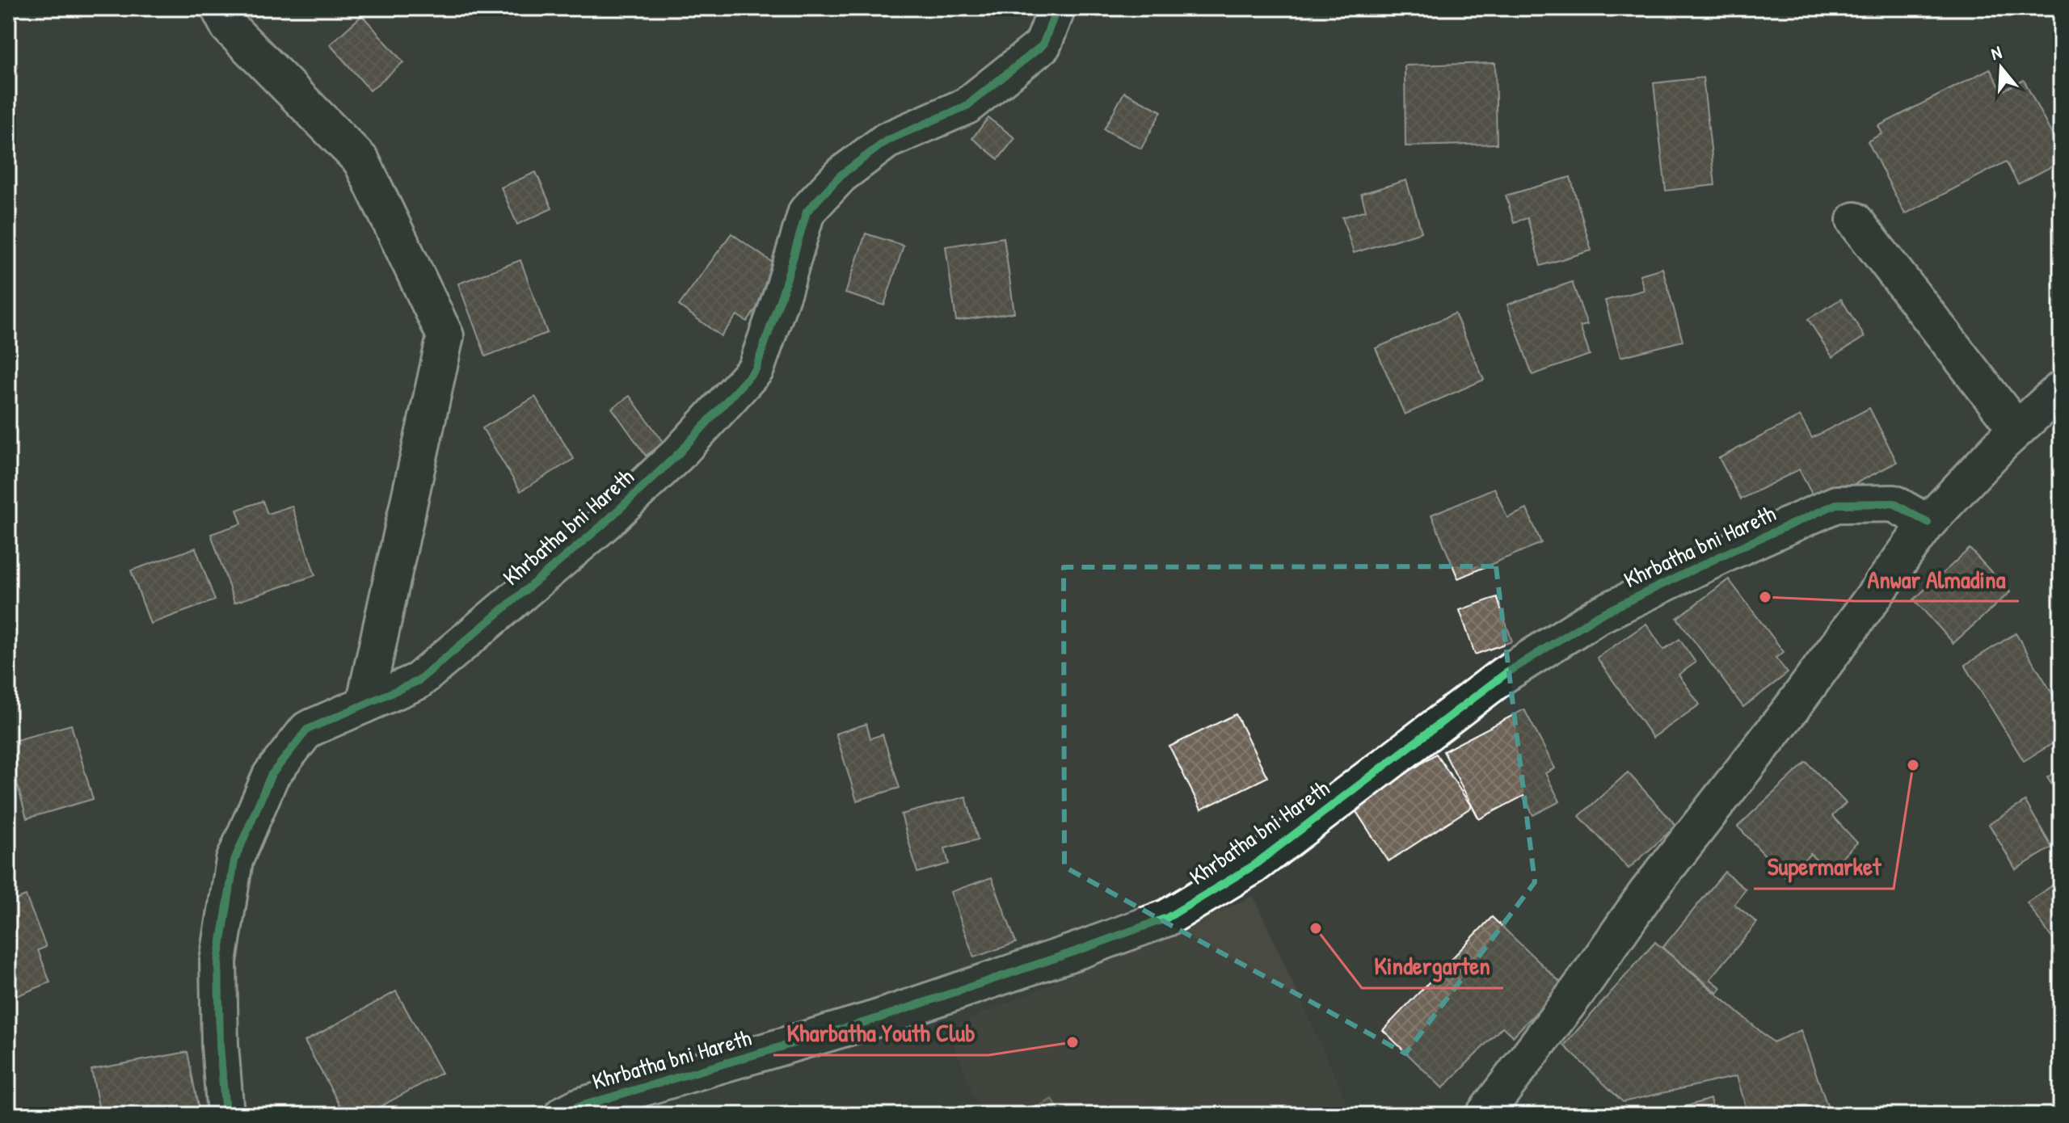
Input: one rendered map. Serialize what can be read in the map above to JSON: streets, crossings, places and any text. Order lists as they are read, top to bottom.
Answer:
{
  "streets": {
    "street": ["Khrbatha bni Hareth"]
  },
  "places": [
    "Anwar Almadina",
    "Supermarket",
    "Kindergarten",
    "Kharbatha Youth Club"
  ],
  "north": "top"
}
